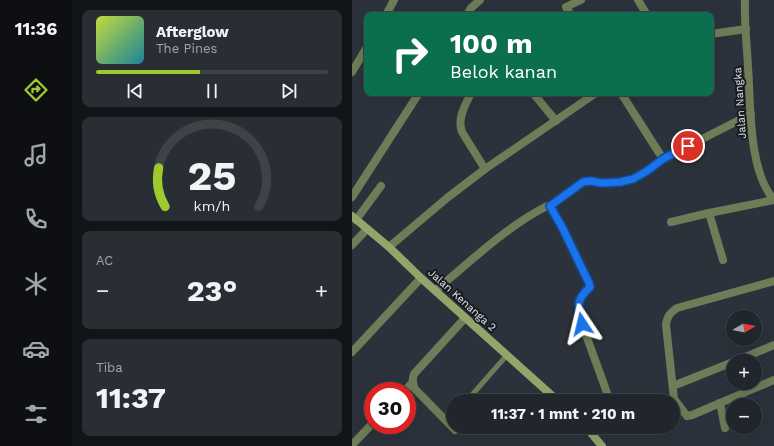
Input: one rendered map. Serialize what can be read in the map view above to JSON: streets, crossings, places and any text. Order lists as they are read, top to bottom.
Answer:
{
  "streets": {
    "main road": ["Jalan Kenanga 2"],
    "street": ["Jalan Nangka"]
  },
  "north": "right",
  "page": {
    "tabs": "11:36",
    "turn": ["100 m", "Belok kanan"],
    "song": ["Afterglow", "The Pines"],
    "tile": [
      "AC",
      ["Tiba", "11:37"]
    ],
    "heat": ["−", "23°", "+"],
    "map_buttons": ["+", "−"],
    "limit": "30",
    "trip": "11:37 · 1 mnt · 210 m",
    "gauge": ["25", "km/h"]
  }
}
